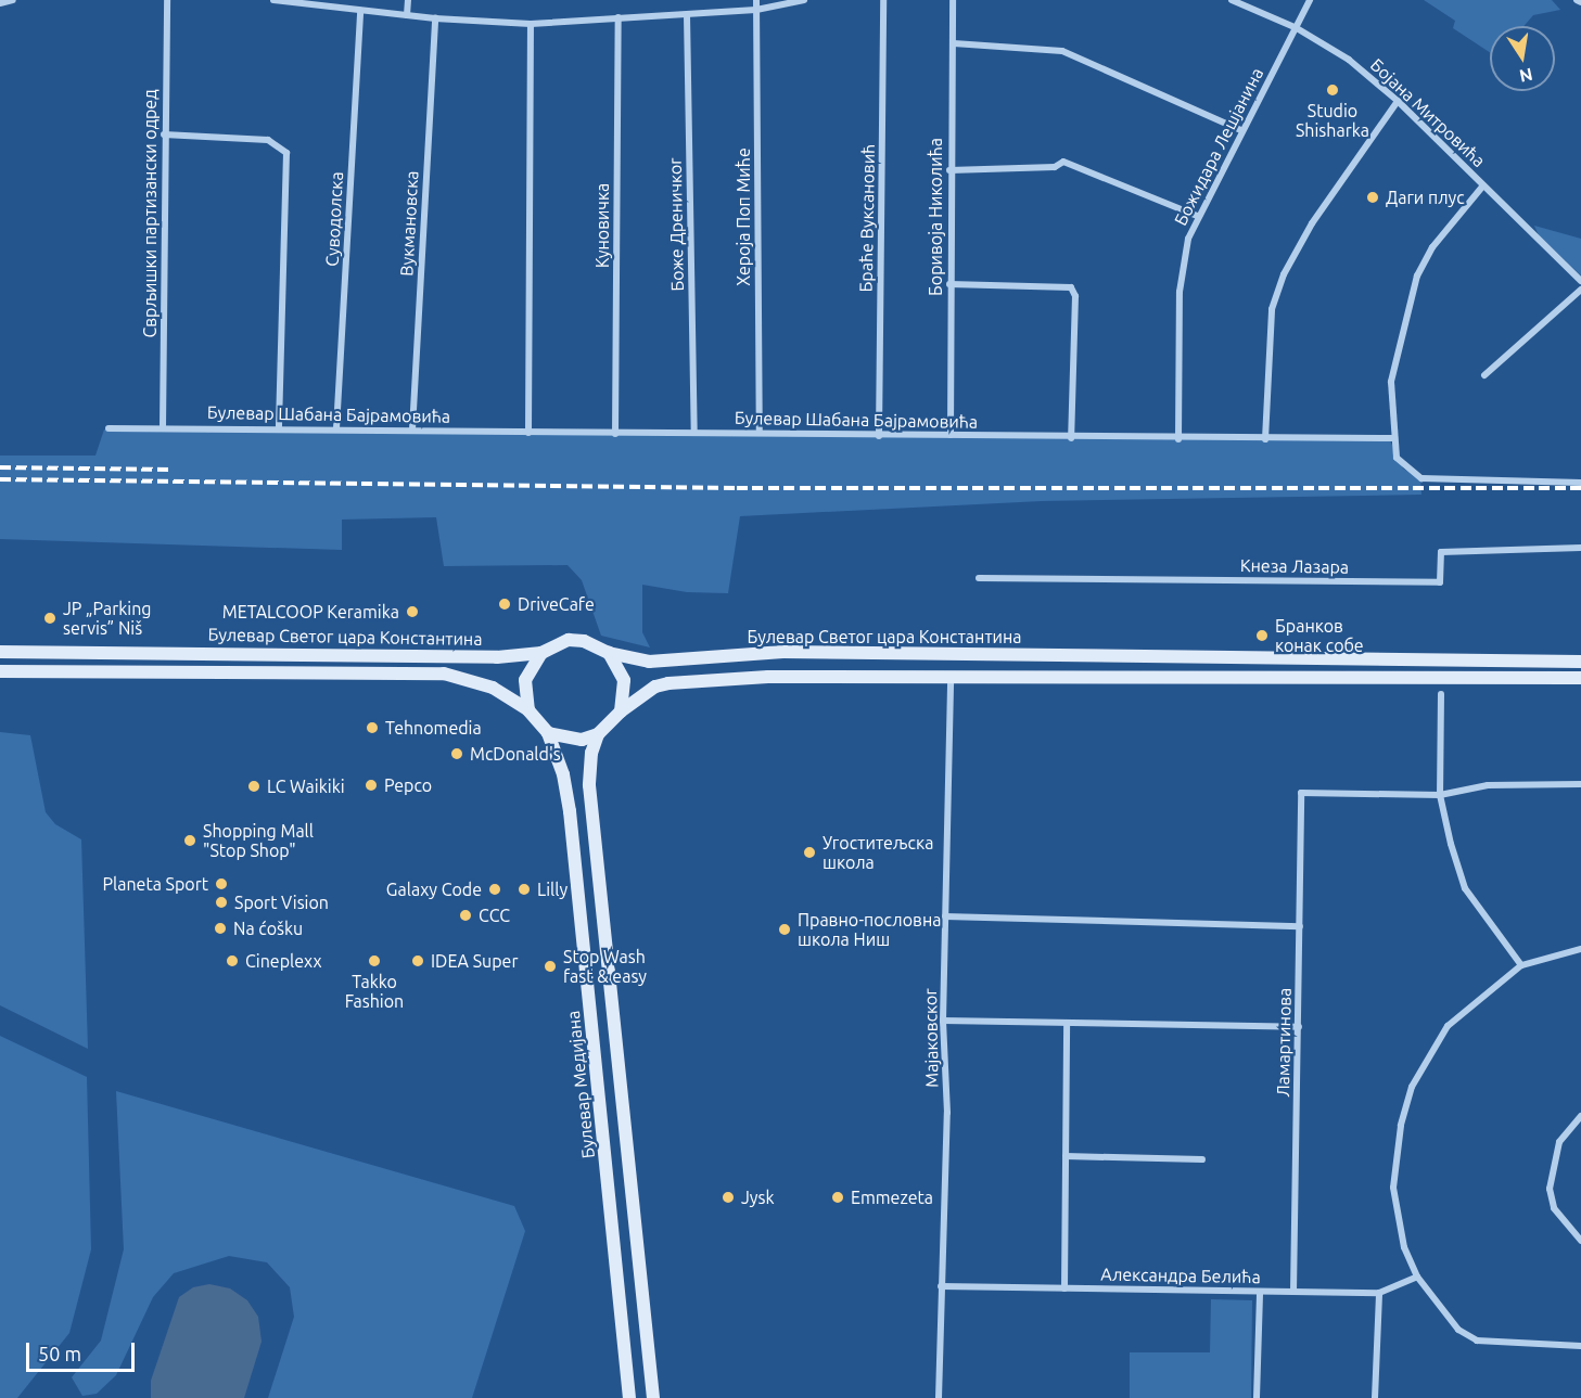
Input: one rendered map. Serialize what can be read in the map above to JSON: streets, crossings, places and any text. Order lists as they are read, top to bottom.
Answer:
{
  "streets": {
    "main road": ["Булевар Светог цара Константина", "Булевар Медијана"],
    "street": [
      "Бојана Митровића",
      "Божидара Лешјанина",
      "Сврљишки партизански одред",
      "Хероја Поп Миће",
      "Боривоја Николића",
      "Браће Вуксановић",
      "Суводолска",
      "Вукмановска",
      "Боже Дреничког",
      "Куновичка",
      "Булевар Шабана Бајрамовића",
      "Кнеза Лазара",
      "Мајаковског",
      "Ламартинова",
      "Александра Белића"
    ]
  },
  "crossings": [
    ["Бојана Митровића", "Божидара Лешјанина"],
    ["Божидара Лешјанина", "Булевар Шабана Бајрамовића"],
    ["Сврљишки партизански одред", "Булевар Шабана Бајрамовића"],
    ["Хероја Поп Миће", "Булевар Шабана Бајрамовића"],
    ["Боривоја Николића", "Булевар Шабана Бајрамовића"],
    ["Браће Вуксановић", "Булевар Шабана Бајрамовића"],
    ["Суводолска", "Булевар Шабана Бајрамовића"],
    ["Вукмановска", "Булевар Шабана Бајрамовића"],
    ["Боже Дреничког", "Булевар Шабана Бајрамовића"],
    ["Куновичка", "Булевар Шабана Бајрамовића"],
    ["Булевар Светог цара Константина", "Булевар Медијана"],
    ["Мајаковског", "Александра Белића"],
    ["Ламартинова", "Александра Белића"]
  ],
  "places": [
    "Studio Shisharka",
    "Даги плус",
    "DriveCafe",
    "METALCOOP Keramika",
    "JP „Parking servis” Niš",
    "Бранков конак собе",
    "Tehnomedia",
    "McDonald's",
    "Pepco",
    "LC Waikiki",
    "Shopping Mall \"Stop Shop\"",
    "Угоститељска школа",
    "Planeta Sport",
    "Galaxy Code",
    "Lilly",
    "Sport Vision",
    "CCC",
    "Na ćošku",
    "Правно-пословна школа Ниш",
    "Cineplexx",
    "Takko Fashion",
    "IDEA Super",
    "Stop Wash fast & easy",
    "Jysk",
    "Emmezeta"
  ],
  "scale_bar": "50 m",
  "north": "bottom"
}
